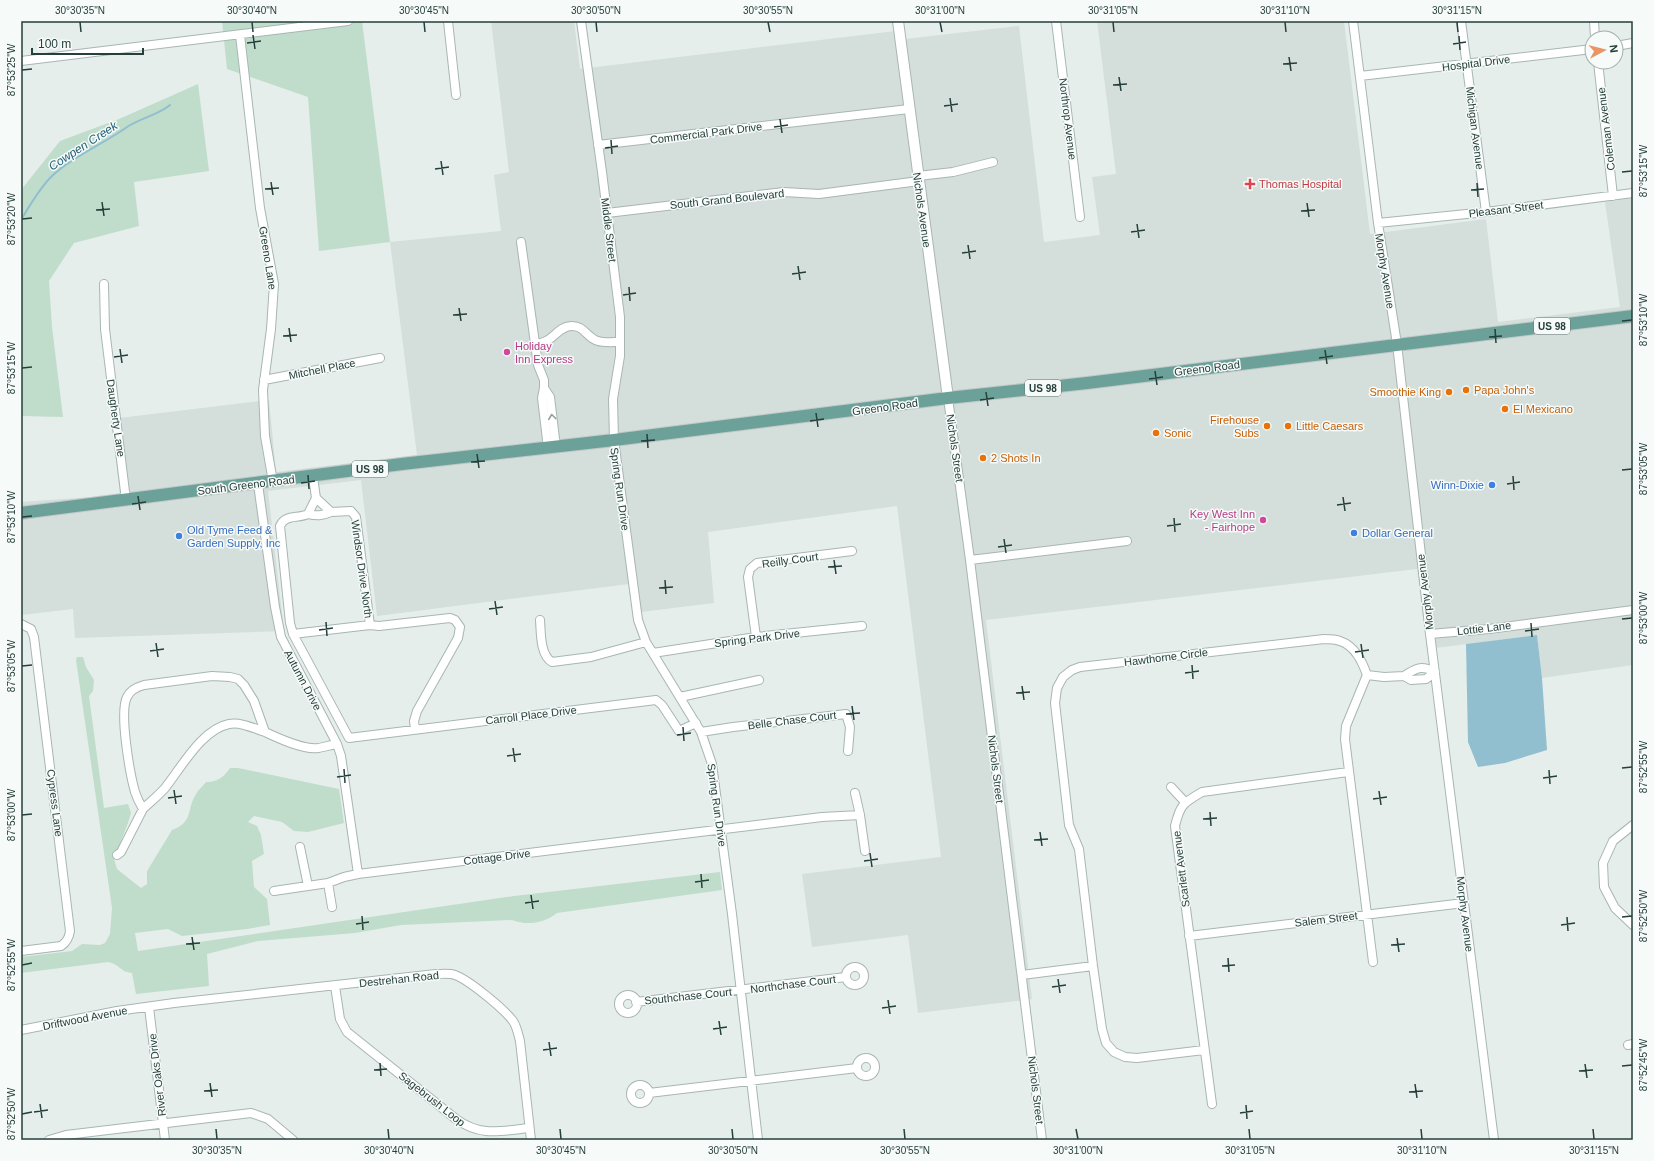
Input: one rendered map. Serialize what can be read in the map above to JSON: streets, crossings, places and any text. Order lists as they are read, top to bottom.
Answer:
{
  "streets": {
    "main road": ["US 98", "Greeno Road", "South Greeno Road"],
    "street": [
      "Hospital Drive",
      "Northrop Avenue",
      "Michigan Avenue",
      "Coleman Avenue",
      "Commercial Park Drive",
      "South Grand Boulevard",
      "Pleasant Street",
      "Nichols Avenue",
      "Middle Street",
      "Greeno Lane",
      "Morphy Avenue",
      "Mitchell Place",
      "Daugherty Lane",
      "Nichols Street",
      "Spring Run Drive",
      "Reilly Court",
      "Windsor Drive North",
      "Lottie Lane",
      "Spring Park Drive",
      "Hawthorne Circle",
      "Autumn Drive",
      "Carroll Place Drive",
      "Belle Chase Court",
      "Cypress Lane",
      "Cottage Drive",
      "Scarlett Avenue",
      "Salem Street",
      "Destrehan Road",
      "Northchase Court",
      "Southchase Court",
      "Driftwood Avenue",
      "River Oaks Drive",
      "Sagebrush Loop"
    ]
  },
  "crossings": [
    ["Hospital Drive", "Michigan Avenue"],
    ["Hospital Drive", "Morphy Avenue"],
    ["Michigan Avenue", "Pleasant Street"],
    ["Coleman Avenue", "Pleasant Street"],
    ["Commercial Park Drive", "Nichols Avenue"],
    ["Commercial Park Drive", "Middle Street"],
    ["South Grand Boulevard", "Nichols Avenue"],
    ["South Grand Boulevard", "Middle Street"],
    ["Pleasant Street", "Morphy Avenue"],
    ["Nichols Avenue", "Greeno Road"],
    ["Nichols Avenue", "Nichols Street"],
    ["Middle Street", "Greeno Road"],
    ["Middle Street", "South Greeno Road"],
    ["Middle Street", "Spring Run Drive"],
    ["Greeno Lane", "Mitchell Place"],
    ["Greeno Lane", "South Greeno Road"],
    ["Morphy Avenue", "Greeno Road"],
    ["Morphy Avenue", "Lottie Lane"],
    ["Morphy Avenue", "Salem Street"],
    ["Greeno Road", "Nichols Street"],
    ["Greeno Road", "South Greeno Road"],
    ["Greeno Road", "Spring Run Drive"],
    ["Daugherty Lane", "South Greeno Road"],
    ["South Greeno Road", "Spring Run Drive"],
    ["South Greeno Road", "Autumn Drive"],
    ["Spring Run Drive", "Spring Park Drive"],
    ["Spring Run Drive", "Carroll Place Drive"],
    ["Spring Run Drive", "Belle Chase Court"],
    ["Spring Run Drive", "Cottage Drive"],
    ["Spring Run Drive", "Northchase Court"],
    ["Spring Run Drive", "Southchase Court"],
    ["Reilly Court", "Spring Park Drive"],
    ["Windsor Drive North", "Carroll Place Drive"],
    ["Hawthorne Circle", "Scarlett Avenue"],
    ["Autumn Drive", "Cottage Drive"],
    ["Scarlett Avenue", "Salem Street"],
    ["Destrehan Road", "Driftwood Avenue"],
    ["Destrehan Road", "River Oaks Drive"],
    ["Destrehan Road", "Sagebrush Loop"],
    ["Northchase Court", "Southchase Court"],
    ["Driftwood Avenue", "River Oaks Drive"]
  ],
  "water": ["Cowpen Creek"],
  "places": {
    "health": ["Thomas Hospital"],
    "other": [
      "Holiday Inn Express",
      "Papa John's",
      "Smoothie King",
      "El Mexicano",
      "Firehouse Subs",
      "Little Caesars",
      "Sonic",
      "2 Shots In",
      "Winn-Dixie",
      "Key West Inn - Fairhope",
      "Dollar General",
      "Old Tyme Feed & Garden Supply, Inc"
    ]
  },
  "scale_bar": "100 m",
  "north": "right",
  "coordinates": [
    "30°30'35\"N",
    "30°30'40\"N",
    "30°30'45\"N",
    "30°30'50\"N",
    "30°30'55\"N",
    "30°31'00\"N",
    "30°31'05\"N",
    "30°31'10\"N",
    "30°31'15\"N",
    "87°53'25\"W",
    "87°53'15\"W",
    "87°53'20\"W",
    "87°53'10\"W",
    "87°53'05\"W",
    "87°53'00\"W",
    "87°52'55\"W",
    "87°52'50\"W",
    "87°52'45\"W"
  ]
}
